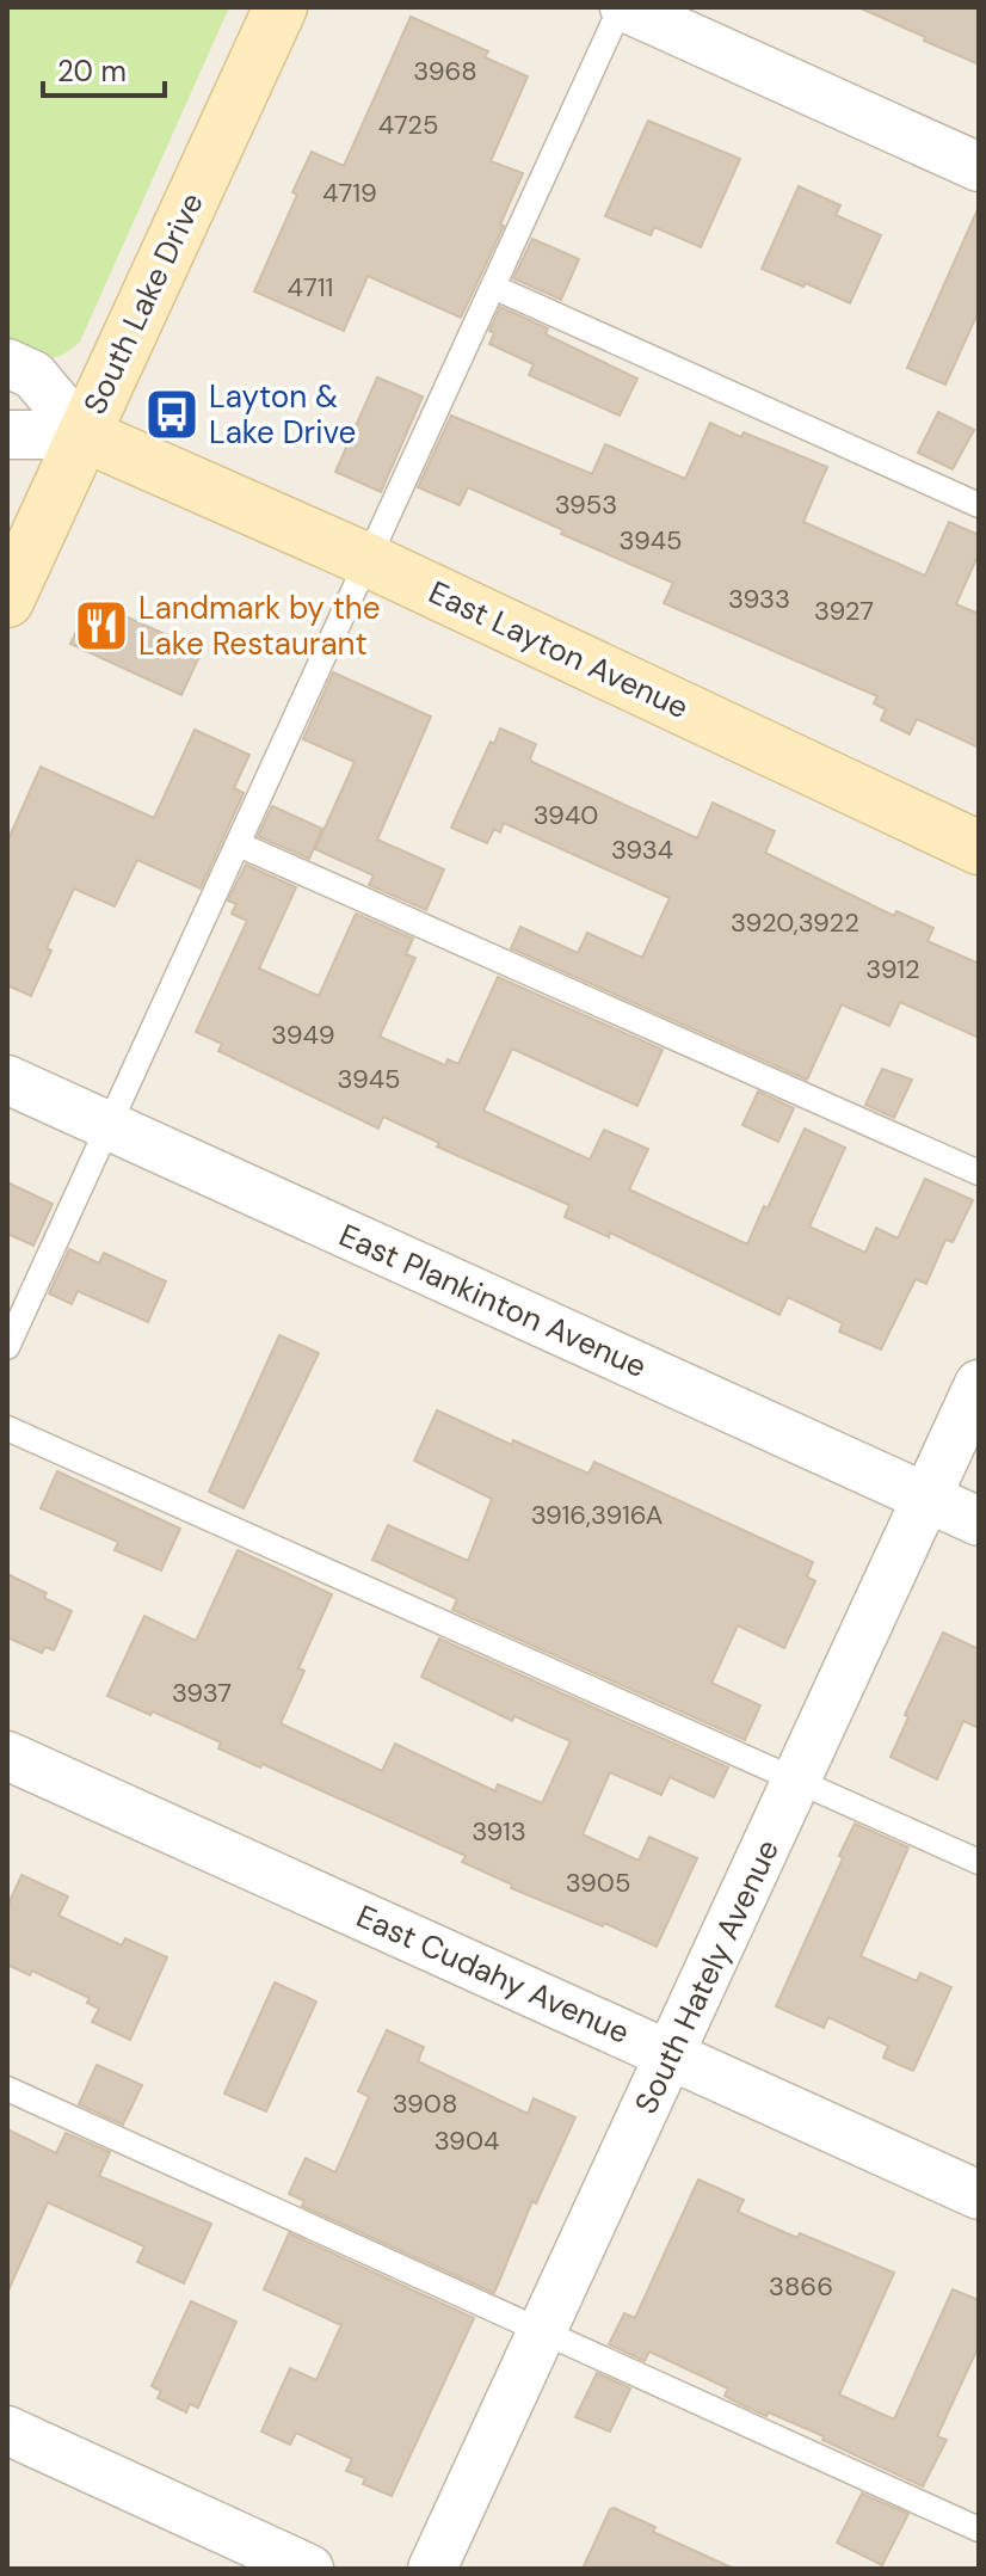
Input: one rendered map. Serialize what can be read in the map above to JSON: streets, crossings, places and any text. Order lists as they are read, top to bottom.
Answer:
{
  "streets": {
    "main road": ["South Lake Drive", "East Layton Avenue"],
    "street": ["East Plankinton Avenue", "East Cudahy Avenue", "South Hately Avenue"]
  },
  "crossings": [
    ["South Lake Drive", "East Layton Avenue"],
    ["East Plankinton Avenue", "South Hately Avenue"],
    ["East Cudahy Avenue", "South Hately Avenue"]
  ],
  "places": {
    "bus stop": ["Layton & Lake Drive"],
    "restaurant": ["Landmark by the Lake Restaurant"]
  },
  "house_numbers": [
    "3968",
    "4725",
    "4719",
    "4711",
    "3953",
    "3945",
    "3933",
    "3927",
    "3940",
    "3934",
    "3920,3922",
    "3912",
    "3949",
    "3945",
    "3916,3916A",
    "3937",
    "3913",
    "3905",
    "3908",
    "3904",
    "3866"
  ],
  "scale_bar": "20 m"
}
